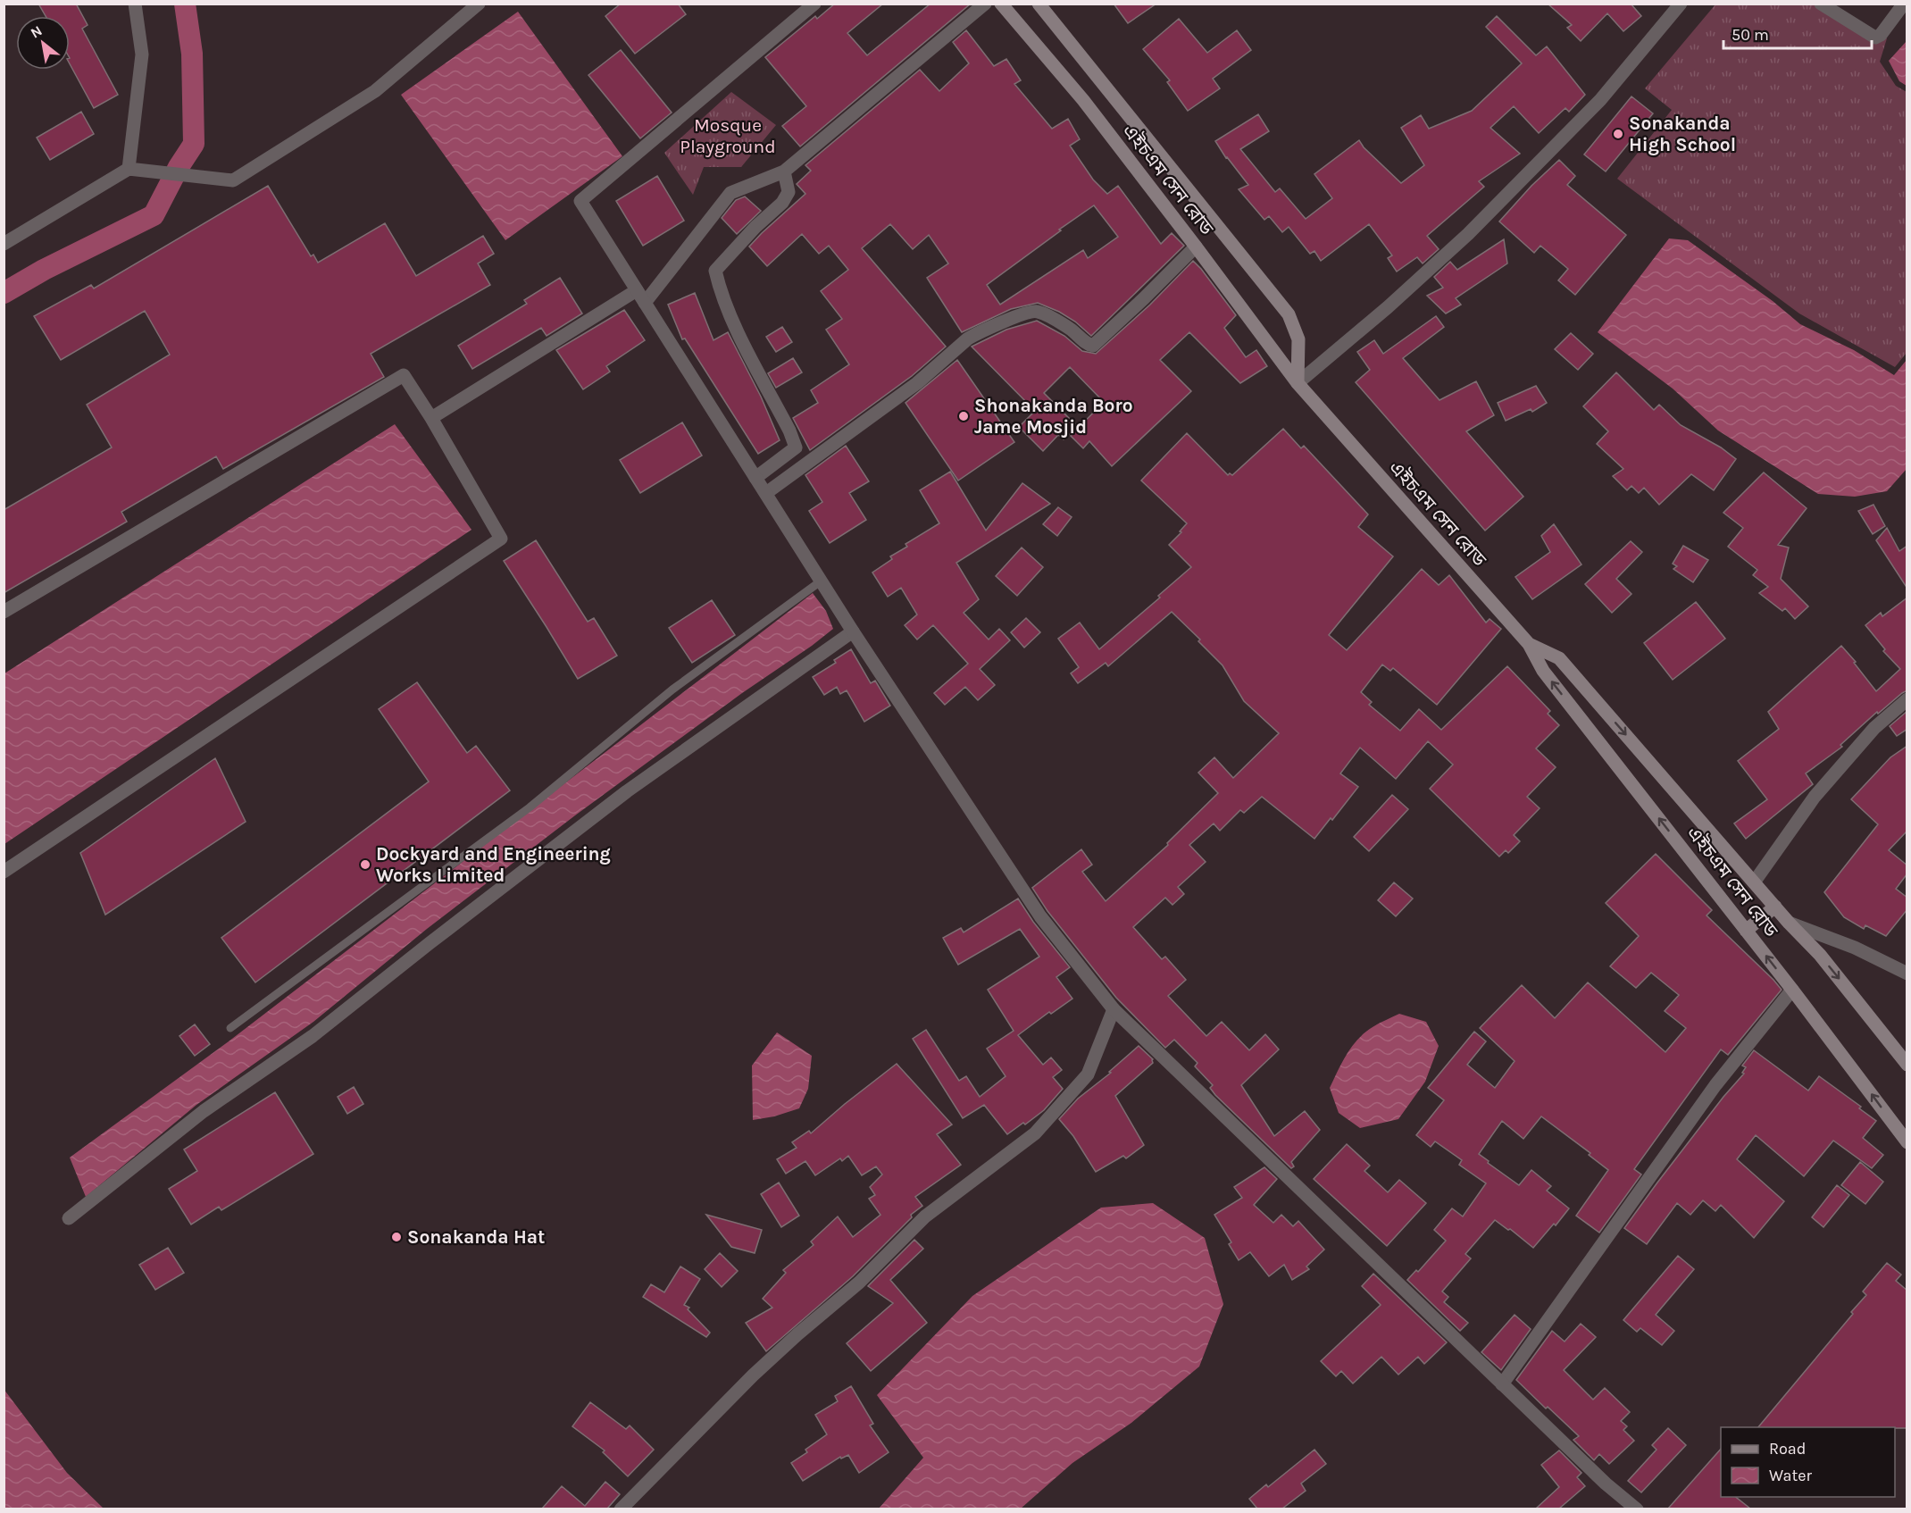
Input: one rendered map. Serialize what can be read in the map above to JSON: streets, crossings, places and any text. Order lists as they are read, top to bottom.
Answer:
{
  "streets": {
    "main road": ["এইচএম সেন রোড"]
  },
  "parks": ["Mosque Playground"],
  "places": [
    "Sonakanda High School",
    "Shonakanda Boro Jame Mosjid",
    "Dockyard and Engineering Works Limited",
    "Sonakanda Hat"
  ],
  "legend": ["Road", "Water"],
  "scale_bar": "50 m",
  "north": "top left"
}
